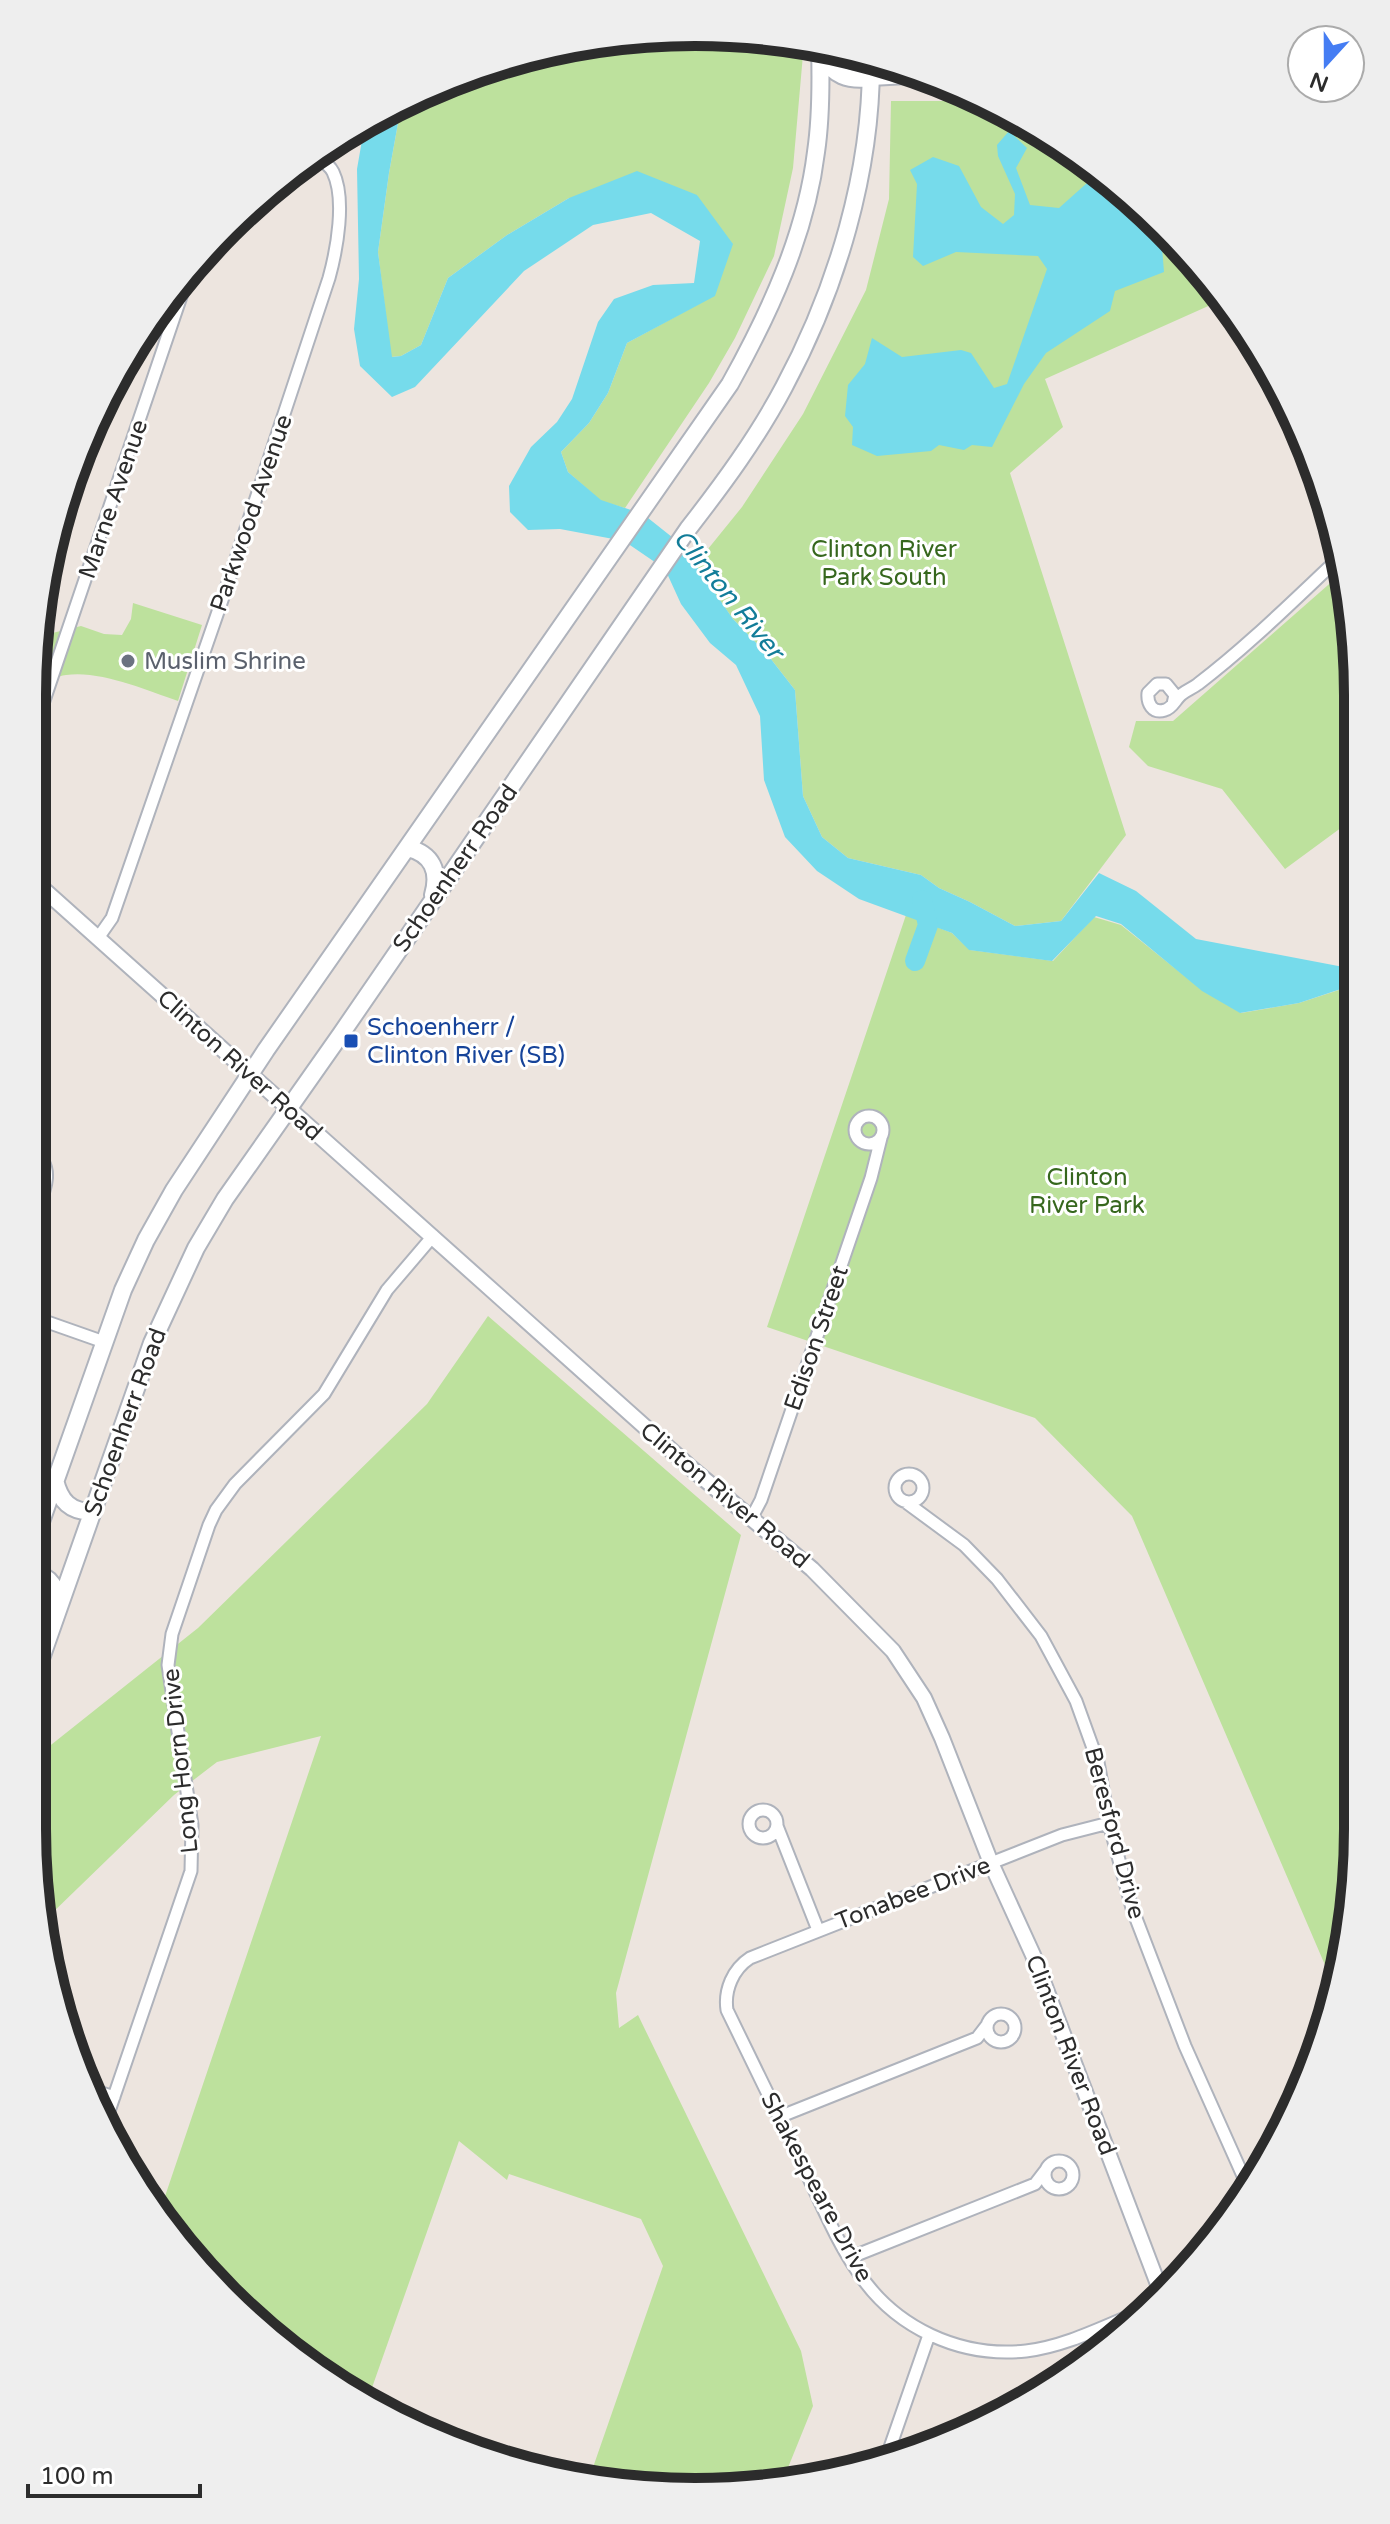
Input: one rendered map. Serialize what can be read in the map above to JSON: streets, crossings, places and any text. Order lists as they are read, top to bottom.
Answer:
{
  "streets": {
    "main road": ["Schoenherr Road"],
    "street": [
      "Marne Avenue",
      "Parkwood Avenue",
      "Clinton River Road",
      "Edison Street",
      "Long Horn Drive",
      "Beresford Drive",
      "Tonabee Drive",
      "Shakespeare Drive"
    ]
  },
  "crossings": [
    ["Parkwood Avenue", "Clinton River Road"],
    ["Schoenherr Road", "Clinton River Road"],
    ["Clinton River Road", "Edison Street"],
    ["Clinton River Road", "Long Horn Drive"],
    ["Clinton River Road", "Tonabee Drive"],
    ["Beresford Drive", "Tonabee Drive"],
    ["Tonabee Drive", "Shakespeare Drive"]
  ],
  "water": ["Clinton River"],
  "parks": ["Clinton River Park South", "Clinton River Park"],
  "places": {
    "other": ["Muslim Shrine"],
    "transit": ["Schoenherr / Clinton River (SB)"]
  },
  "scale_bar": "100 m",
  "north": "bottom"
}
